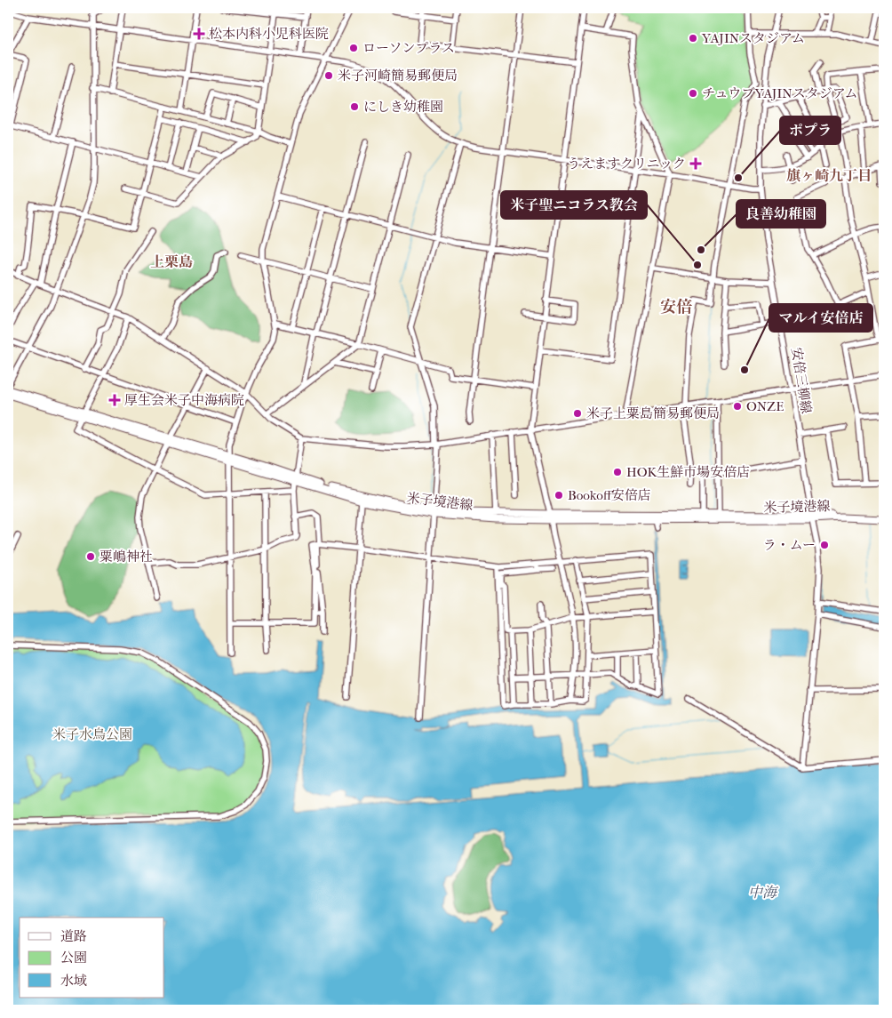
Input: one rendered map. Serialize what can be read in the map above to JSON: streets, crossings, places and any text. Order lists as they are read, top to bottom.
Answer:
{
  "streets": {
    "main road": ["米子境港線"],
    "street": ["安倍三柳線"]
  },
  "crossings": [
    ["安倍三柳線", "米子境港線"]
  ],
  "districts": ["旗ヶ崎九丁目", "上栗島", "安倍"],
  "water": ["中海"],
  "parks": ["米子水鳥公園"],
  "places": {
    "health": ["松本内科小児科医院", "うえますクリニック", "厚生会米子中海病院"],
    "other": [
      "YAJINスタジアム",
      "ローソンプラス",
      "米子河崎簡易郵便局",
      "チュウブYAJINスタジアム",
      "にしき幼稚園",
      "ポプラ",
      "良善幼稚園",
      "米子聖ニコラス教会",
      "マルイ安倍店",
      "ONZE",
      "米子上粟島簡易郵便局",
      "HOK生鮮市場安倍店",
      "Bookoff安倍店",
      "ラ・ムー",
      "粟嶋神社"
    ]
  },
  "legend": ["道路", "公園", "水域"]
}
